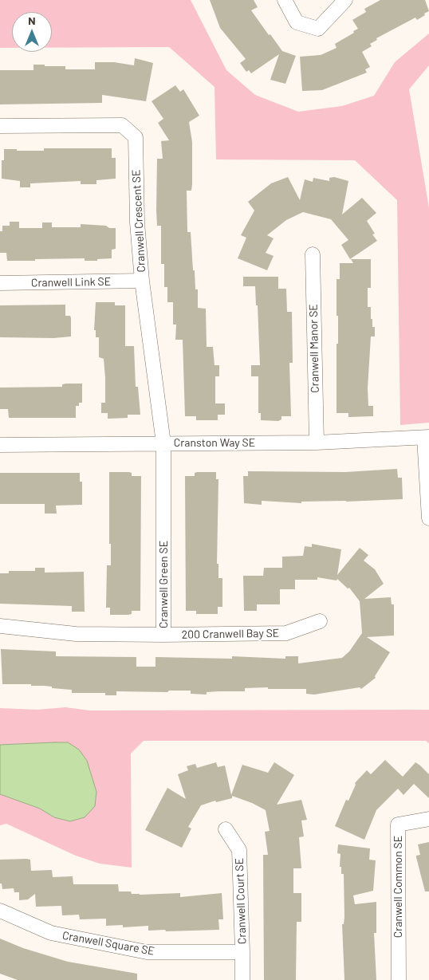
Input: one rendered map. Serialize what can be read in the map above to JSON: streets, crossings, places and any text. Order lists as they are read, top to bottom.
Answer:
{
  "streets": {
    "street": [
      "Cranwell Crescent SE",
      "Cranwell Link SE",
      "Cranwell Manor SE",
      "Cranston Way SE",
      "Cranwell Green SE",
      "200 Cranwell Bay SE",
      "Cranwell Common SE",
      "Cranwell Court SE",
      "Cranwell Square SE"
    ]
  },
  "crossings": [
    ["Cranwell Crescent SE", "Cranwell Link SE"],
    ["Cranwell Crescent SE", "Cranston Way SE"],
    ["Cranwell Crescent SE", "Cranwell Green SE"],
    ["Cranwell Manor SE", "Cranston Way SE"],
    ["Cranston Way SE", "Cranwell Green SE"],
    ["Cranwell Green SE", "200 Cranwell Bay SE"],
    ["Cranwell Court SE", "Cranwell Square SE"]
  ],
  "north": "top"
}
